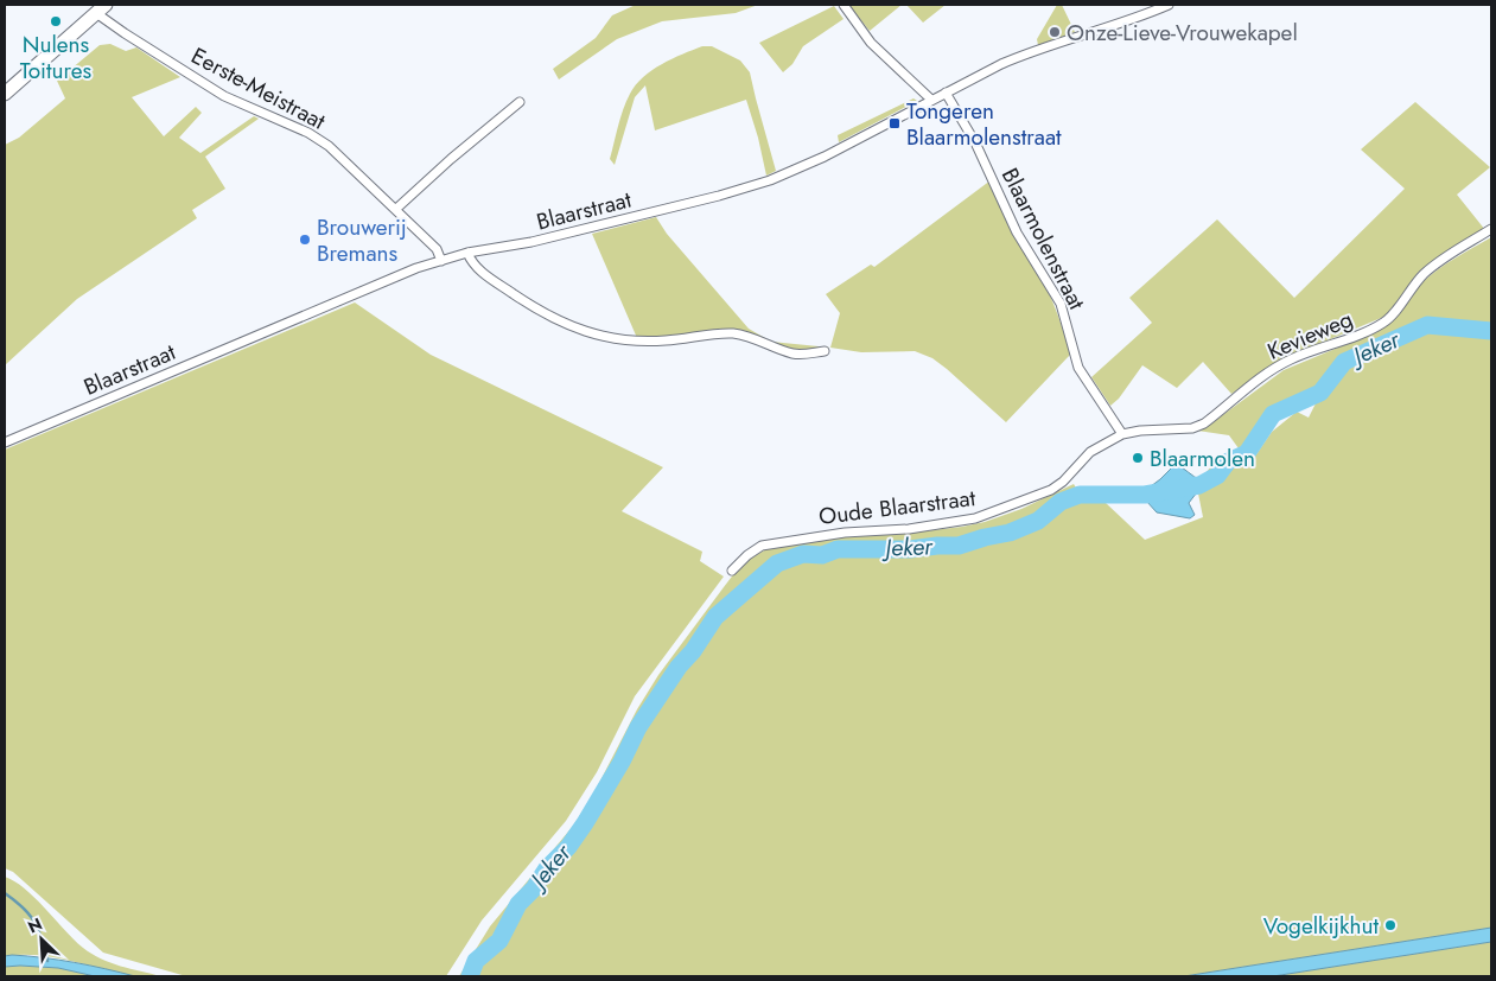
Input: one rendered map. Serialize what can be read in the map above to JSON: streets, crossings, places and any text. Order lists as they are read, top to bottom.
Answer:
{
  "streets": {
    "street": [
      "Eerste-Meistraat",
      "Blaarstraat",
      "Blaarmolenstraat",
      "Kevieweg",
      "Oude Blaarstraat"
    ]
  },
  "crossings": [
    ["Eerste-Meistraat", "Blaarstraat"],
    ["Blaarstraat", "Blaarmolenstraat"],
    ["Blaarmolenstraat", "Kevieweg"],
    ["Blaarmolenstraat", "Oude Blaarstraat"],
    ["Kevieweg", "Oude Blaarstraat"]
  ],
  "water": ["Jeker"],
  "places": {
    "other": [
      "Nulens Toitures",
      "Onze-Lieve-Vrouwekapel",
      "Brouwerij Bremans",
      "Blaarmolen",
      "Vogelkijkhut"
    ],
    "transit": ["Tongeren Blaarmolenstraat"]
  },
  "north": "top left"
}
